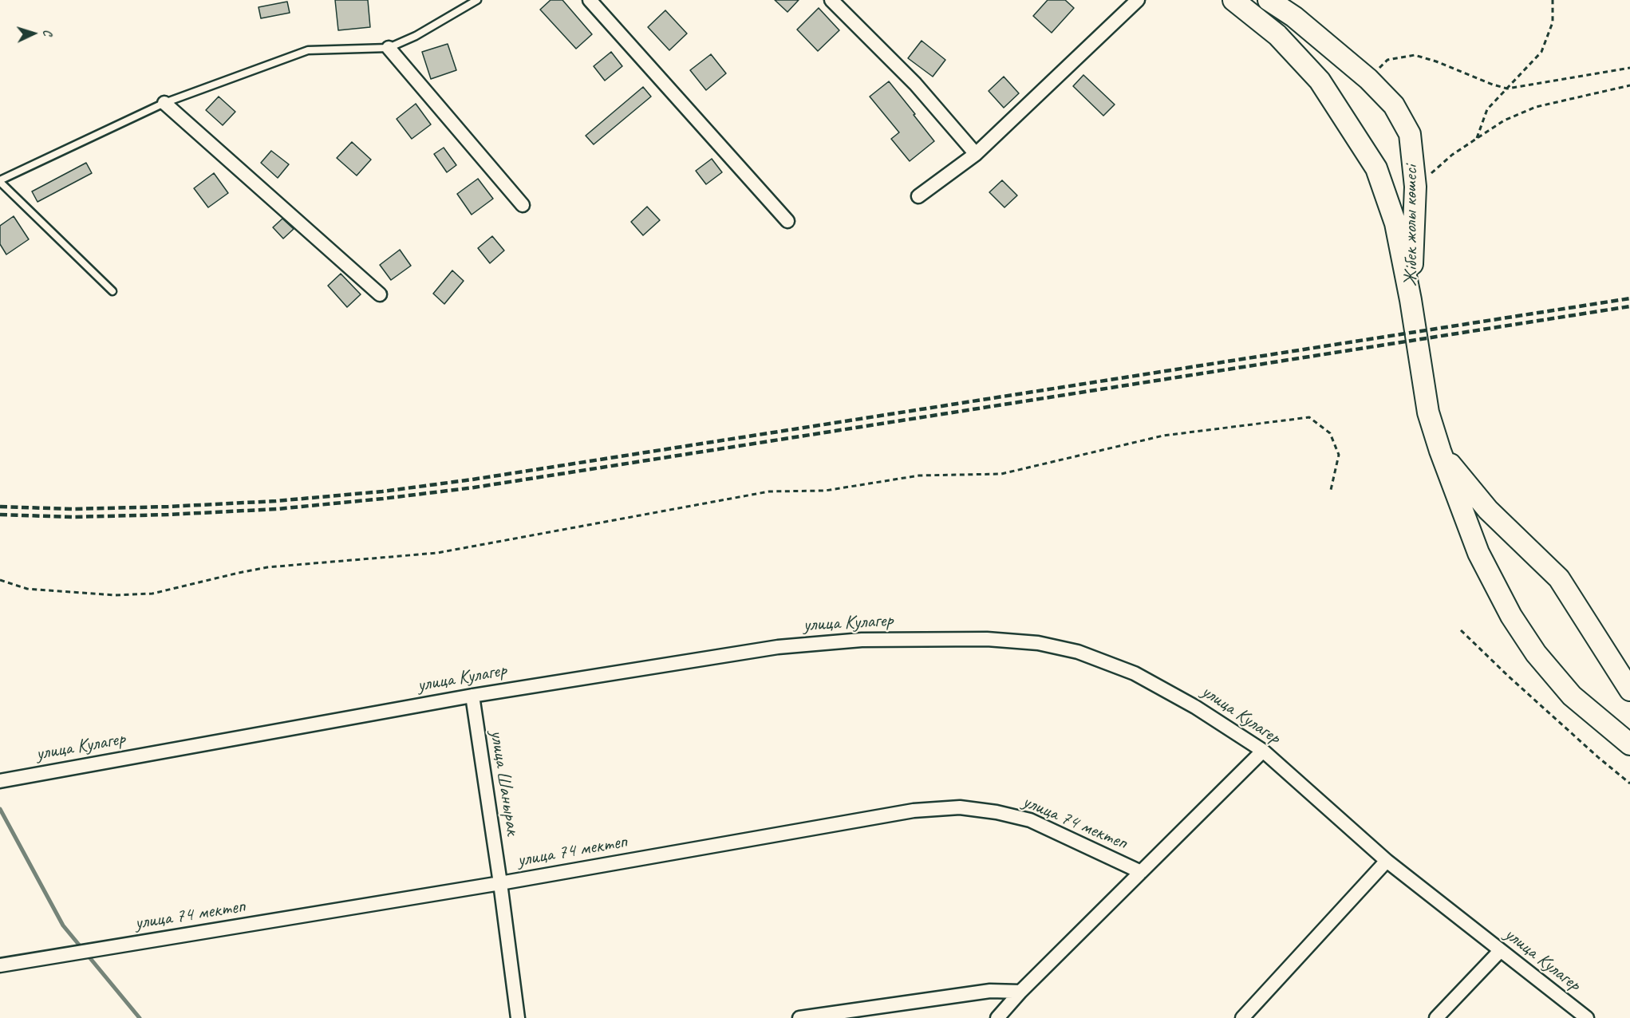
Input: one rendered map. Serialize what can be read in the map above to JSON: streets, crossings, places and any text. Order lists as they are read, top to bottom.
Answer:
{
  "streets": {
    "main road": ["Жібек жолы көшесі"],
    "street": ["улица Кулагер", "улица Шанырак", "улица 74 мектеп"]
  },
  "crossings": [
    ["улица Кулагер", "улица Шанырак"],
    ["улица Кулагер", "улица 74 мектеп"],
    ["улица Шанырак", "улица 74 мектеп"]
  ],
  "north": "right"
}
